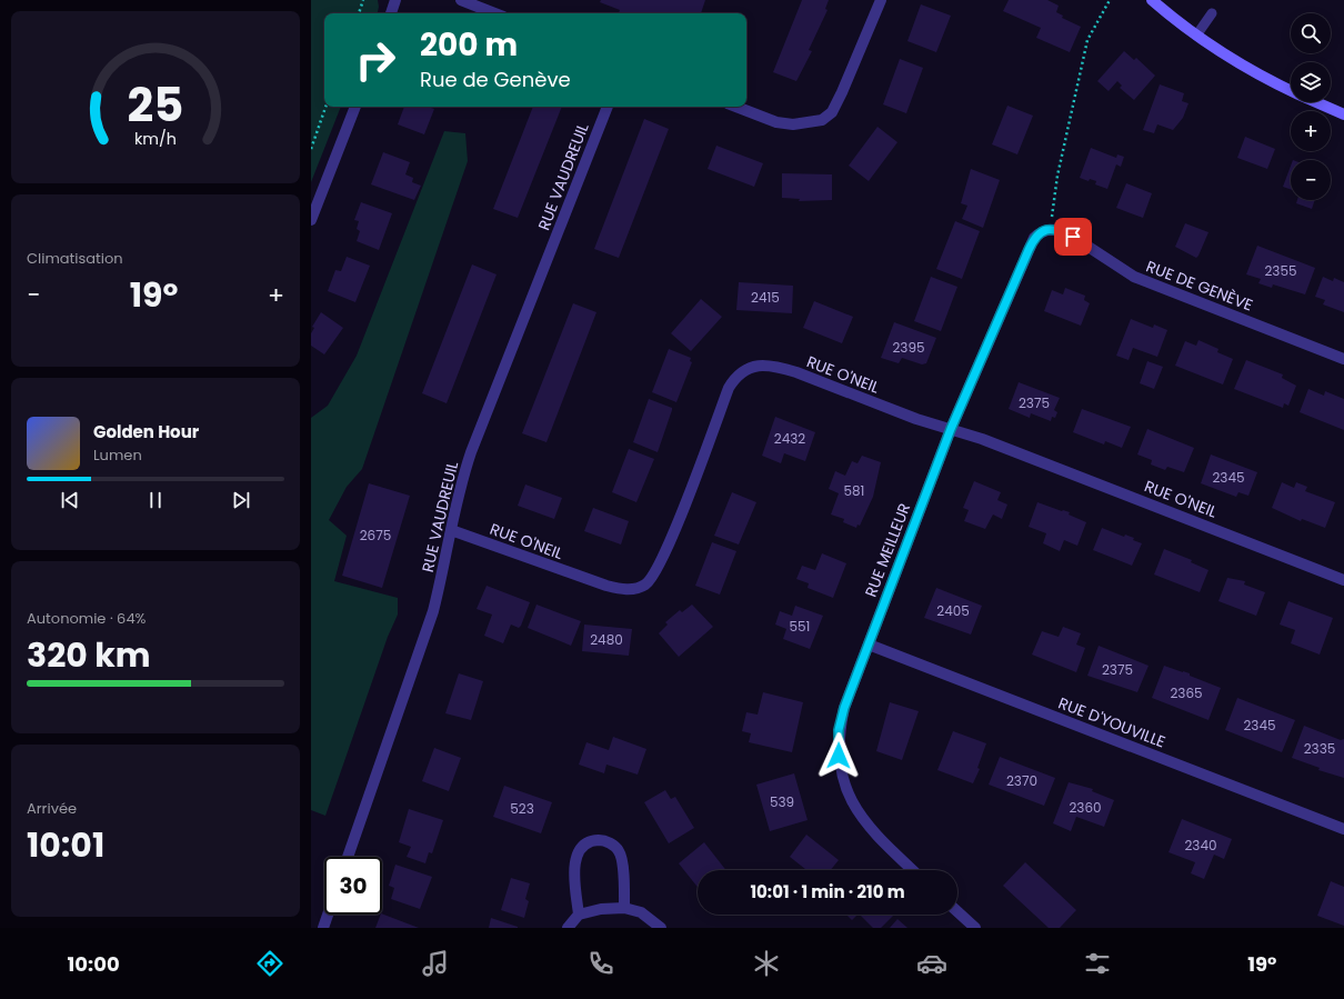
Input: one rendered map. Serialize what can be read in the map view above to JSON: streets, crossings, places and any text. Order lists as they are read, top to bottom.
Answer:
{
  "streets": {
    "street": [
      "RUE VAUDREUIL",
      "RUE DE GENÈVE",
      "RUE O'NEIL",
      "RUE MEILLEUR",
      "RUE D'YOUVILLE"
    ]
  },
  "crossings": [
    ["RUE VAUDREUIL", "RUE O'NEIL"],
    ["RUE DE GENÈVE", "RUE MEILLEUR"],
    ["RUE O'NEIL", "RUE MEILLEUR"],
    ["RUE MEILLEUR", "RUE D'YOUVILLE"]
  ],
  "house_numbers": [
    "2355",
    "2415",
    "2395",
    "2375",
    "2432",
    "2345",
    "581",
    "2675",
    "2405",
    "551",
    "2480",
    "2375",
    "2365",
    "2345",
    "2335",
    "2370",
    "539",
    "2360",
    "523",
    "2340"
  ],
  "page": {
    "map_buttons": ["+", "−"],
    "turn": ["200 m", "Rue de Genève"],
    "tile": [
      "Climatisation",
      ["Autonomie · 64%", "320 km"],
      ["Arrivée", "10:01"]
    ],
    "heat": ["−", "19°", "+"],
    "song": ["Golden Hour", "Lumen"],
    "limit": "30",
    "trip": "10:01 · 1 min · 210 m",
    "tabs": ["10:00", "19°"],
    "gauge": ["25", "km/h"]
  }
}
